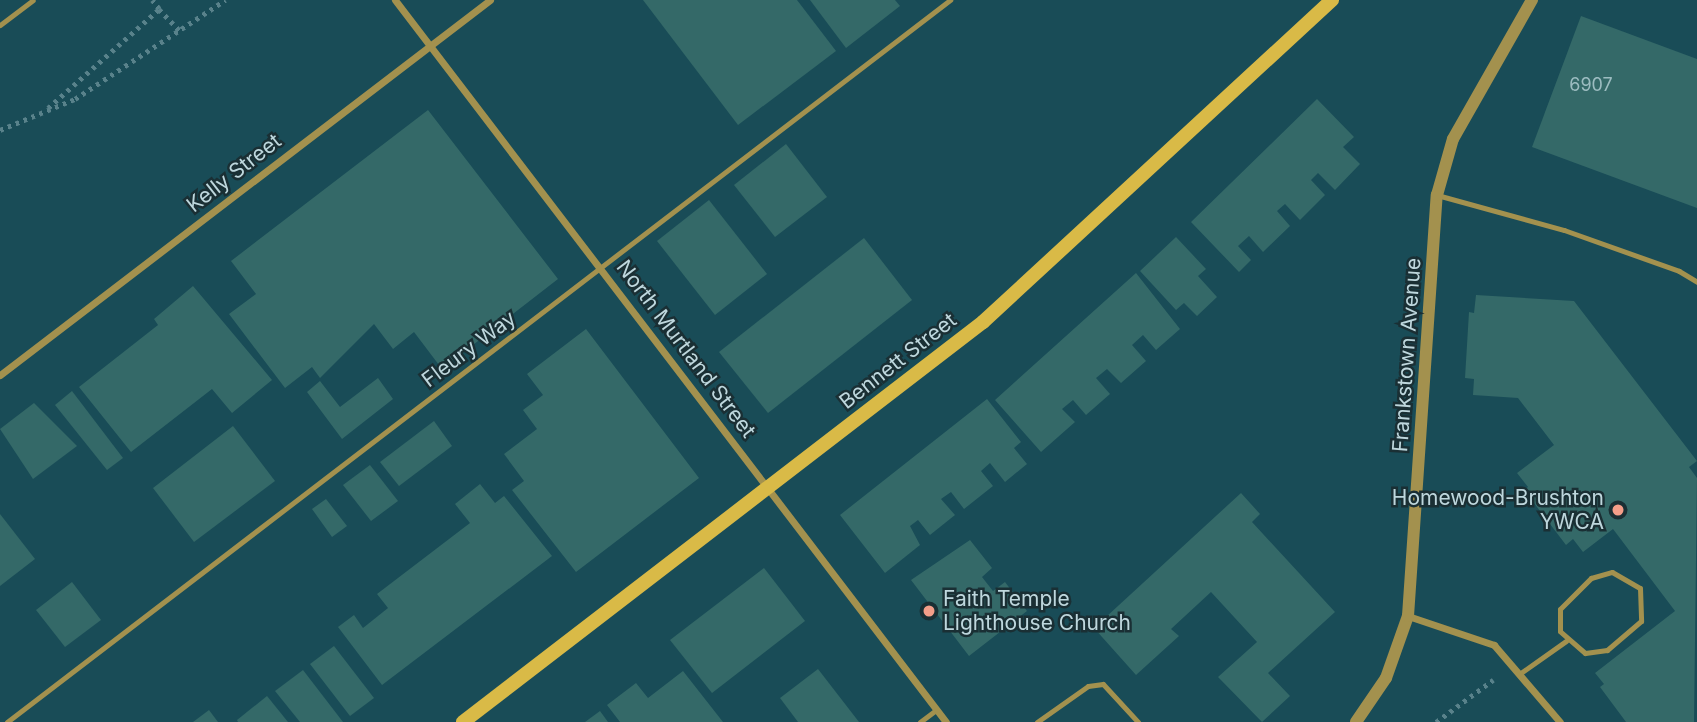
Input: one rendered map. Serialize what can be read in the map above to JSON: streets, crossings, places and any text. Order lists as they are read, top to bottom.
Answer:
{
  "streets": {
    "main road": ["Bennett Street"],
    "street": ["Kelly Street", "North Murtland Street", "Frankstown Avenue"],
    "lane": ["Fleury Way"]
  },
  "crossings": [
    ["Kelly Street", "North Murtland Street"],
    ["Fleury Way", "North Murtland Street"],
    ["North Murtland Street", "Bennett Street"]
  ],
  "places": ["Homewood-Brushton YWCA", "Faith Temple Lighthouse Church"],
  "house_numbers": ["6907"]
}
